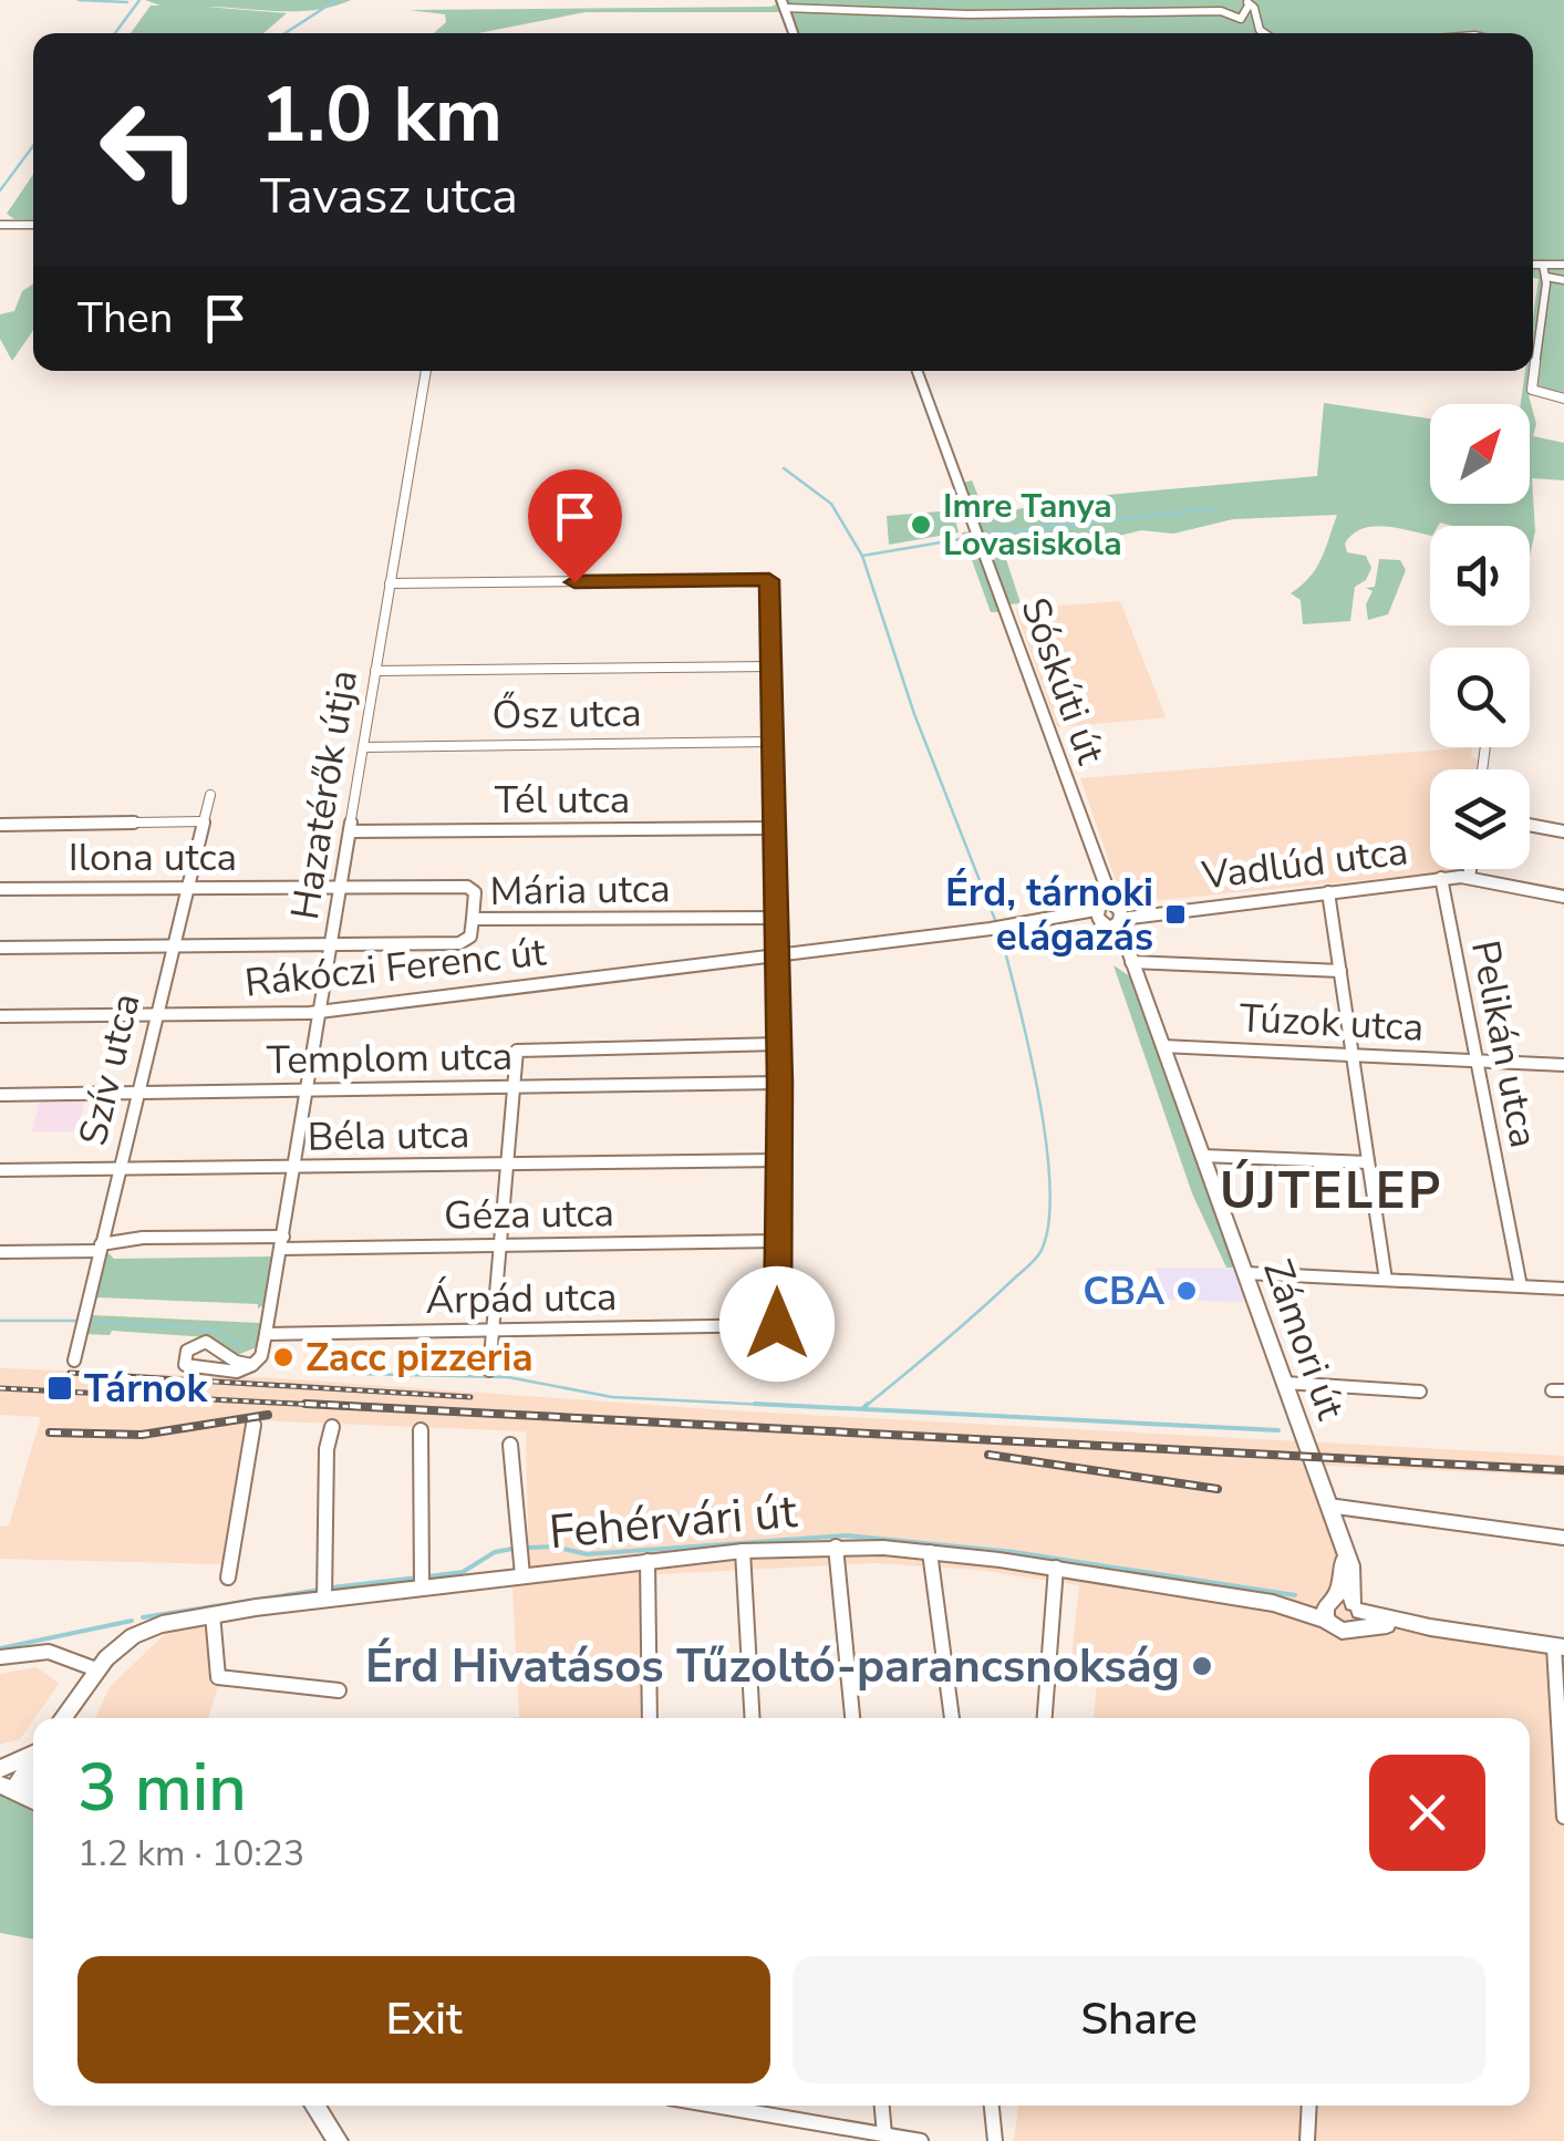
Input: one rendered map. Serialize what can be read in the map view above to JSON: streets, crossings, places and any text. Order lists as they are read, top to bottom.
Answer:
{
  "streets": {
    "main road": ["Sóskúti út", "Zámori út", "Fehérvári út"],
    "street": [
      "Ősz utca",
      "Hazatérők útja",
      "Tél utca",
      "Ilona utca",
      "Vadlúd utca",
      "Mária utca",
      "Rákóczi Ferenc út",
      "Túzok utca",
      "Pelikán utca",
      "Templom utca",
      "Szív utca",
      "Béla utca",
      "Géza utca",
      "Árpád utca"
    ]
  },
  "crossings": [
    ["Sóskúti út", "Vadlúd utca"],
    ["Sóskúti út", "Zámori út"],
    ["Ősz utca", "Hazatérők útja"],
    ["Hazatérők útja", "Tél utca"],
    ["Hazatérők útja", "Ilona utca"],
    ["Hazatérők útja", "Mária utca"],
    ["Hazatérők útja", "Rákóczi Ferenc út"],
    ["Hazatérők útja", "Templom utca"],
    ["Hazatérők útja", "Béla utca"],
    ["Hazatérők útja", "Géza utca"],
    ["Hazatérők útja", "Árpád utca"],
    ["Ilona utca", "Mária utca"],
    ["Ilona utca", "Szív utca"],
    ["Vadlúd utca", "Rákóczi Ferenc út"],
    ["Vadlúd utca", "Pelikán utca"],
    ["Vadlúd utca", "Zámori út"],
    ["Mária utca", "Szív utca"],
    ["Rákóczi Ferenc út", "Szív utca"],
    ["Túzok utca", "Pelikán utca"],
    ["Túzok utca", "Zámori út"],
    ["Templom utca", "Szív utca"],
    ["Szív utca", "Béla utca"],
    ["Szív utca", "Géza utca"],
    ["Géza utca", "Árpád utca"],
    ["Zámori út", "Fehérvári út"]
  ],
  "districts": ["ÚJTELEP"],
  "places": {
    "other": [
      "Imre Tanya Lovasiskola",
      "CBA",
      "Zacc pizzeria",
      "Érd Hivatásos Tűzoltó-parancsnokság"
    ],
    "transit": ["Érd, tárnoki elágazás", "Tárnok"]
  },
  "north": "top right",
  "page": {
    "turn": ["1.0 km", "Tavasz utca"],
    "then": "Then",
    "heading": ["3 min", "1.2 km · 10:23"],
    "buttons": ["Exit", "Share"]
  }
}
